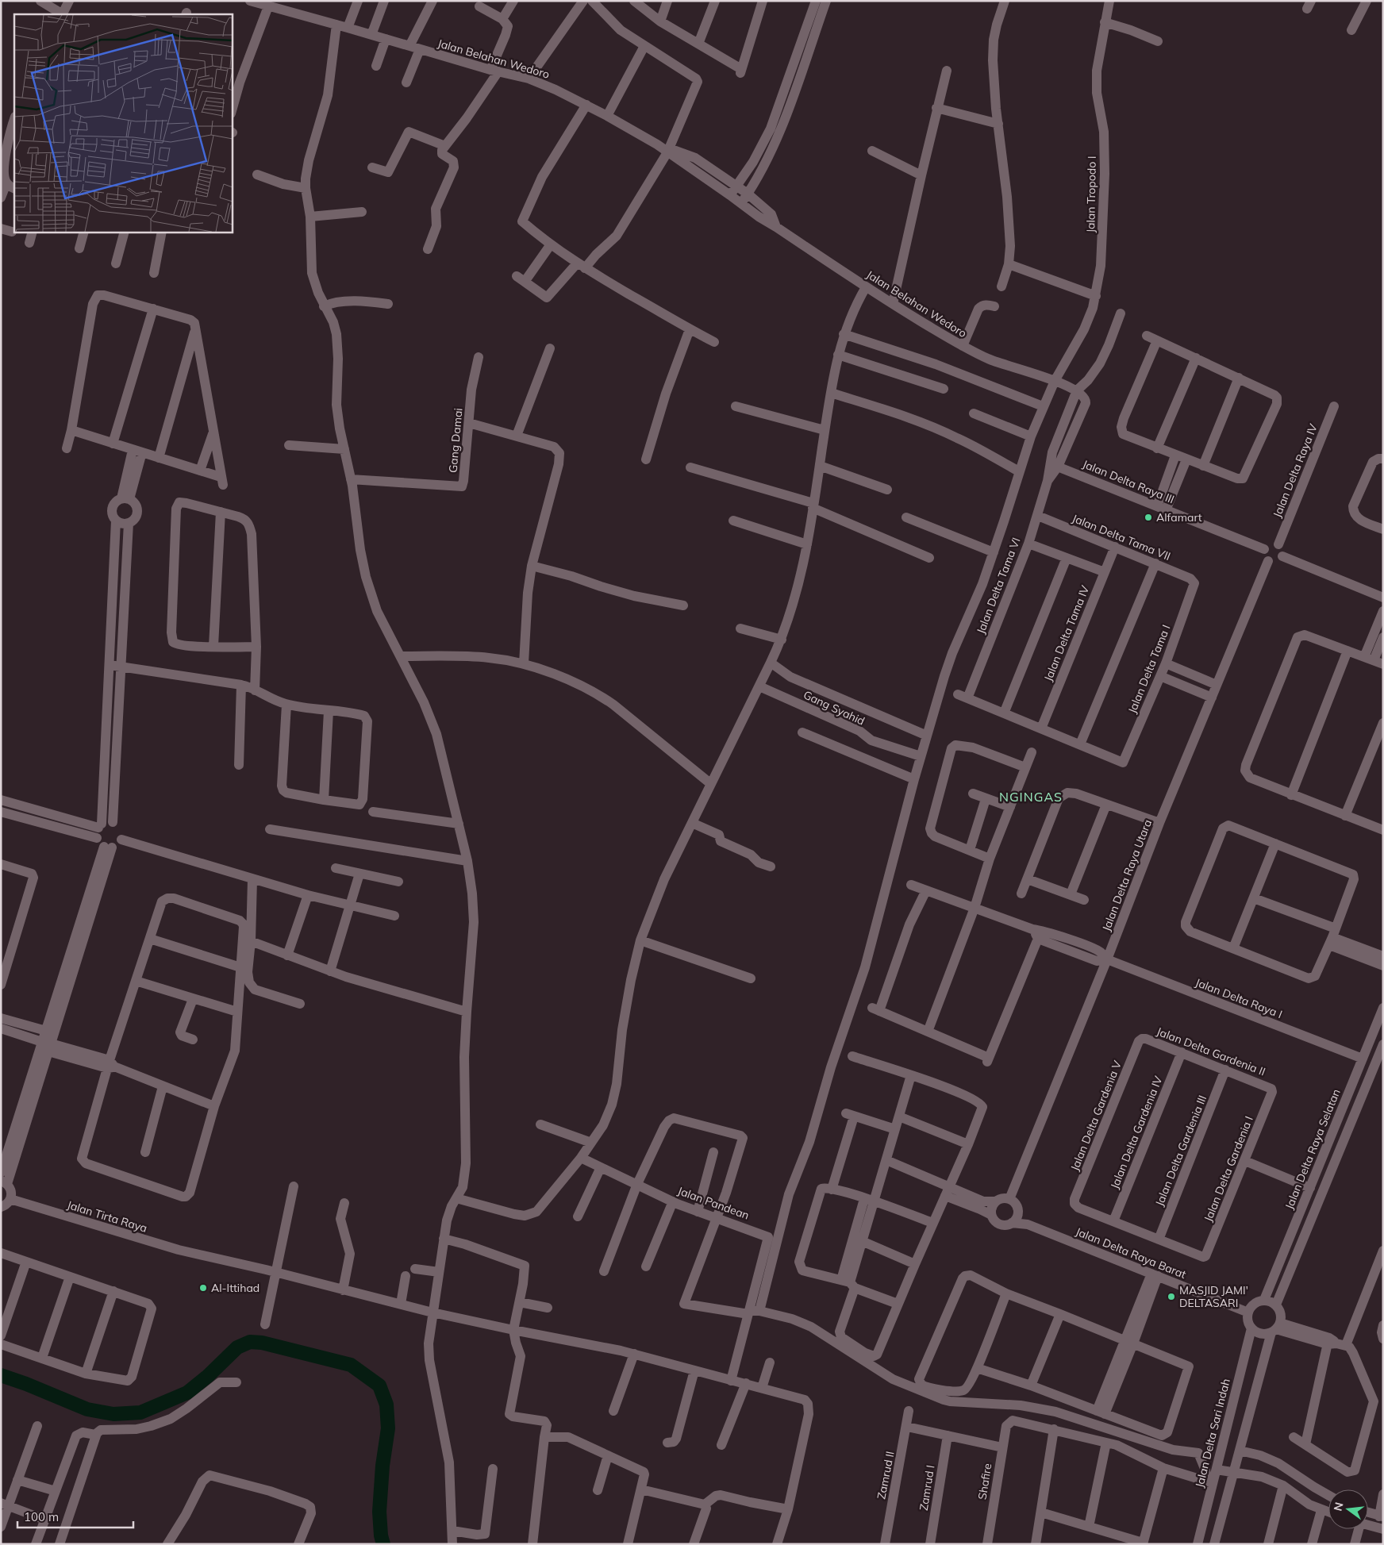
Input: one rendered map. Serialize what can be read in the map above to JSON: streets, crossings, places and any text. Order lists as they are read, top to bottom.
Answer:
{
  "streets": {
    "street": [
      "Jalan Belahan Wedoro",
      "Jalan Tropodo I",
      "Gang Damai",
      "Jalan Delta Raya IV",
      "Jalan Delta Raya III",
      "Jalan Delta Tama VII",
      "Jalan Delta Tama VI",
      "Jalan Delta Tama IV",
      "Jalan Delta Tama I",
      "Gang Syahid",
      "Jalan Delta Raya Utara",
      "Jalan Delta Raya I",
      "Jalan Delta Gardenia II",
      "Jalan Delta Gardenia V",
      "Jalan Delta Gardenia IV",
      "Jalan Delta Raya Selatan",
      "Jalan Delta Gardenia III",
      "Jalan Delta Gardenia I",
      "Jalan Pandean",
      "Jalan Tirta Raya",
      "Jalan Delta Raya Barat",
      "Jalan Delta Sari Indah",
      "Zamrud II",
      "Shafire",
      "Zamrud I"
    ]
  },
  "crossings": [
    ["Jalan Belahan Wedoro", "Jalan Tropodo I"],
    ["Jalan Belahan Wedoro", "Jalan Delta Tama VI"],
    ["Jalan Tropodo I", "Gang Syahid"],
    ["Jalan Tropodo I", "Jalan Pandean"],
    ["Jalan Delta Raya IV", "Jalan Delta Raya III"],
    ["Jalan Delta Raya IV", "Jalan Delta Raya Utara"],
    ["Jalan Delta Raya III", "Jalan Delta Tama VI"],
    ["Jalan Delta Raya III", "Jalan Delta Raya Utara"],
    ["Jalan Delta Tama VII", "Jalan Delta Tama VI"],
    ["Jalan Delta Tama VII", "Jalan Delta Tama IV"],
    ["Jalan Delta Tama VII", "Jalan Delta Tama I"],
    ["Jalan Delta Raya Utara", "Jalan Delta Raya I"],
    ["Jalan Delta Raya Utara", "Jalan Delta Raya Barat"],
    ["Jalan Delta Raya I", "Jalan Delta Raya Selatan"],
    ["Jalan Delta Gardenia II", "Jalan Delta Gardenia V"],
    ["Jalan Delta Gardenia II", "Jalan Delta Gardenia IV"],
    ["Jalan Delta Gardenia II", "Jalan Delta Gardenia III"],
    ["Jalan Delta Gardenia II", "Jalan Delta Gardenia I"],
    ["Jalan Delta Gardenia V", "Jalan Delta Gardenia IV"],
    ["Jalan Delta Raya Selatan", "Jalan Delta Raya Barat"],
    ["Jalan Delta Raya Selatan", "Jalan Delta Sari Indah"],
    ["Jalan Delta Gardenia III", "Jalan Delta Gardenia I"],
    ["Jalan Delta Raya Barat", "Jalan Delta Sari Indah"]
  ],
  "districts": ["NGINGAS"],
  "places": ["Alfamart", "Al-Ittihad", "MASJID JAMI' DELTASARI"],
  "scale_bar": "100 m",
  "north": "left"
}
